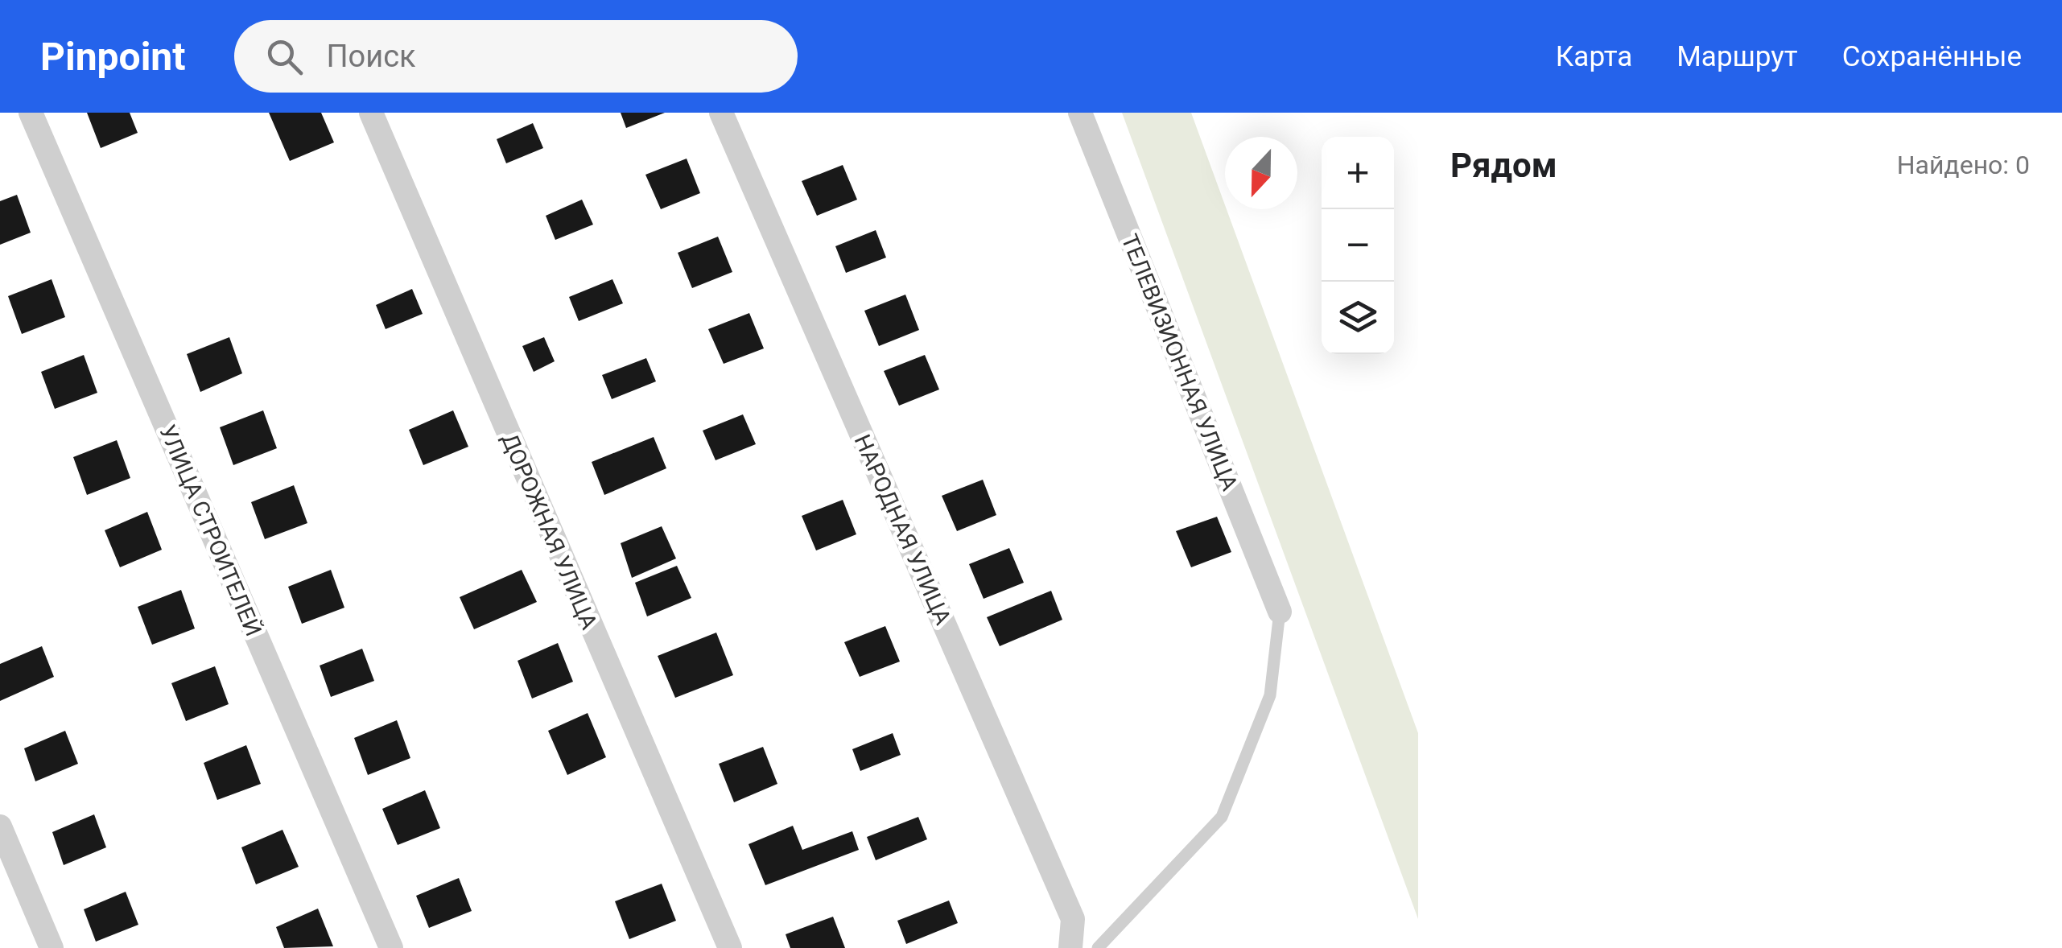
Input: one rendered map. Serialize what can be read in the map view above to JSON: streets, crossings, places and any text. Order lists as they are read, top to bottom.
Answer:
{
  "streets": {
    "street": [
      "ТЕЛЕВИЗИОННАЯ УЛИЦА",
      "НАРОДНАЯ УЛИЦА",
      "УЛИЦА СТРОИТЕЛЕЙ",
      "ДОРОЖНАЯ УЛИЦА"
    ]
  },
  "north": "bottom",
  "page": {
    "header": "Pinpoint",
    "search": "Поиск",
    "nav": ["Карта", "Маршрут", "Сохранённые"],
    "heading": ["Рядом", "Найдено: 0"],
    "map_buttons": ["+", "−"]
  }
}
